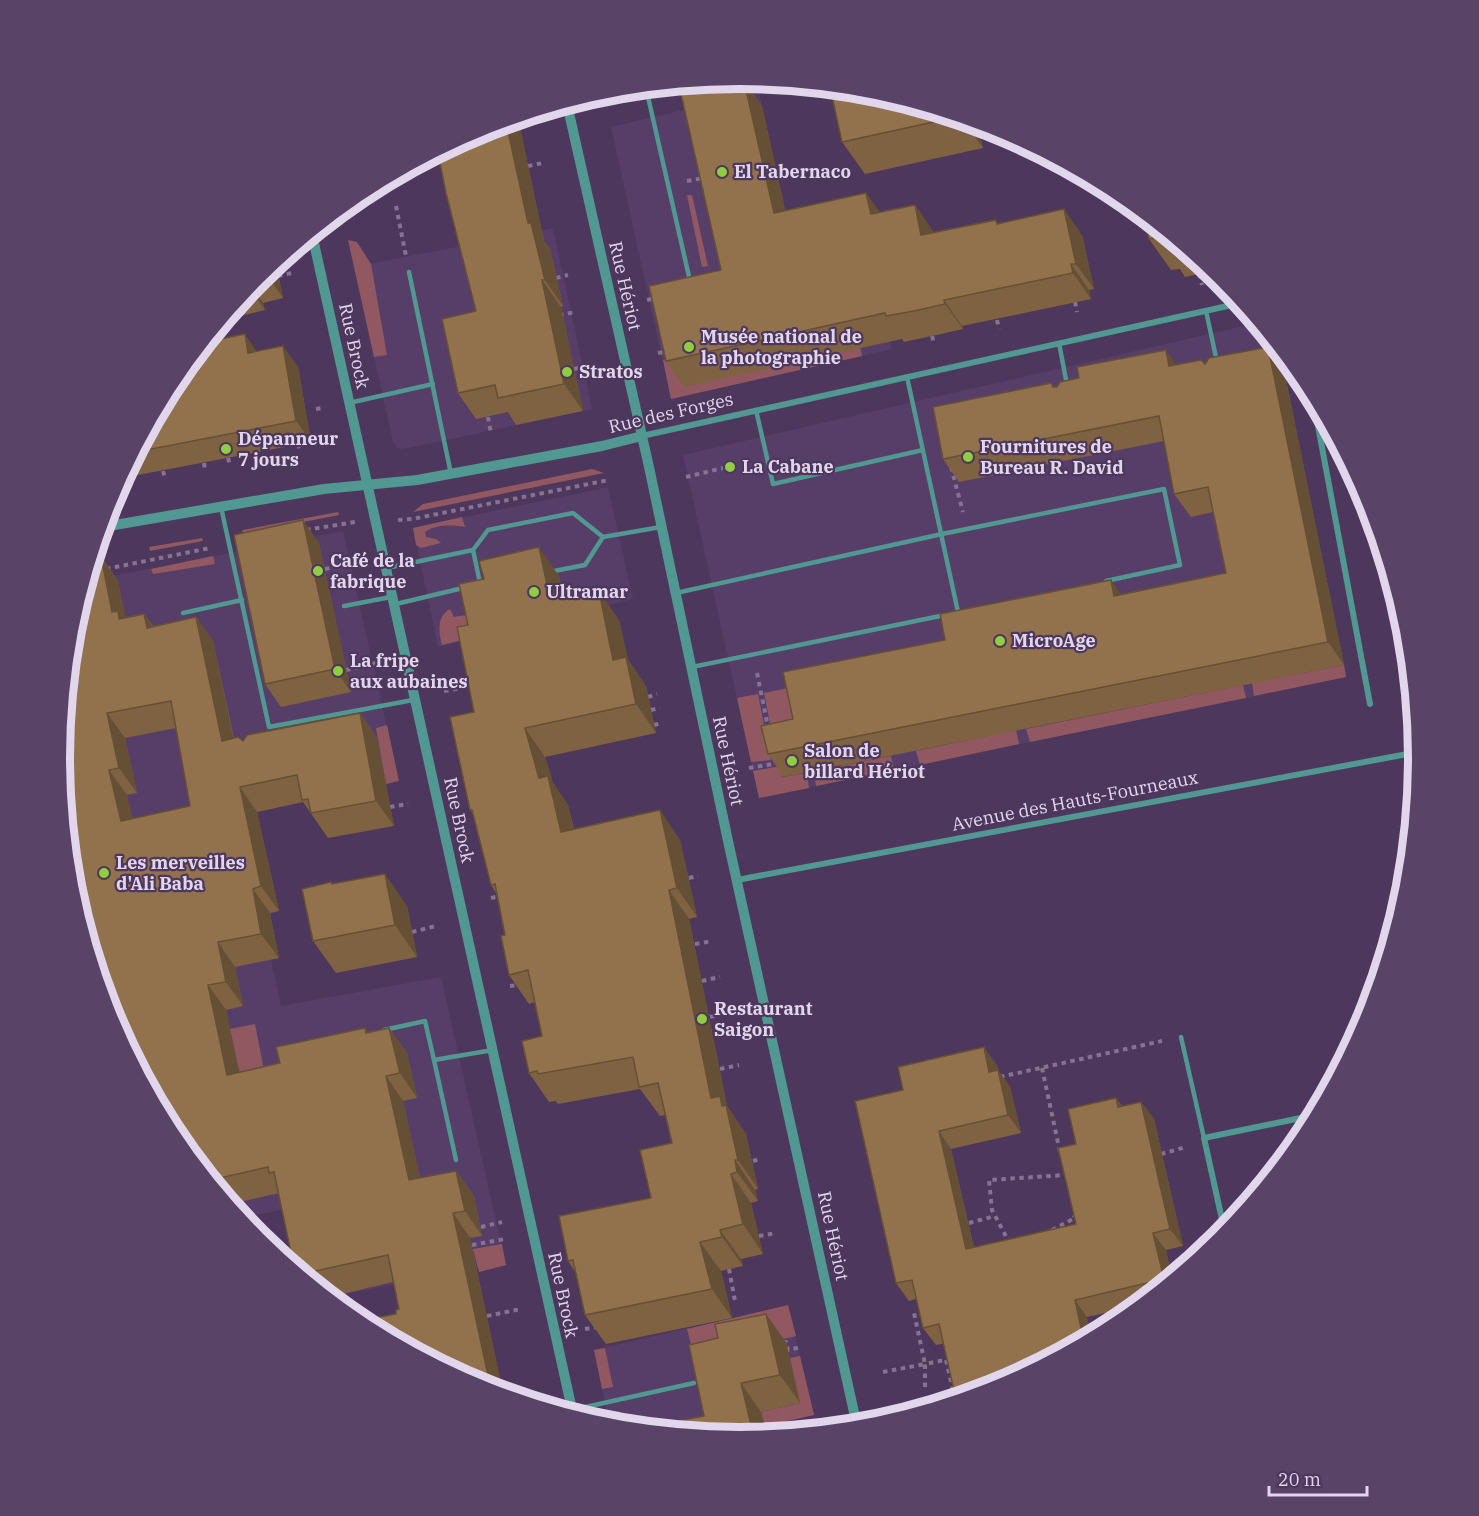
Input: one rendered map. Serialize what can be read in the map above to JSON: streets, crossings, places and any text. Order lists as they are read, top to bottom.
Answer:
{
  "streets": {
    "street": [
      "Rue Hériot",
      "Rue Brock",
      "Rue des Forges",
      "Avenue des Hauts-Fourneaux"
    ]
  },
  "crossings": [
    ["Rue Hériot", "Rue des Forges"],
    ["Rue Hériot", "Avenue des Hauts-Fourneaux"],
    ["Rue Brock", "Rue des Forges"]
  ],
  "places": [
    "El Tabernaco",
    "Musée national de la photographie",
    "Stratos",
    "Dépanneur 7 jours",
    "Fournitures de Bureau R. David",
    "La Cabane",
    "Café de la fabrique",
    "Ultramar",
    "MicroAge",
    "La fripe aux aubaines",
    "Salon de billard Hériot",
    "Les merveilles d'Ali Baba",
    "Restaurant Saigon"
  ],
  "scale_bar": "20 m"
}
